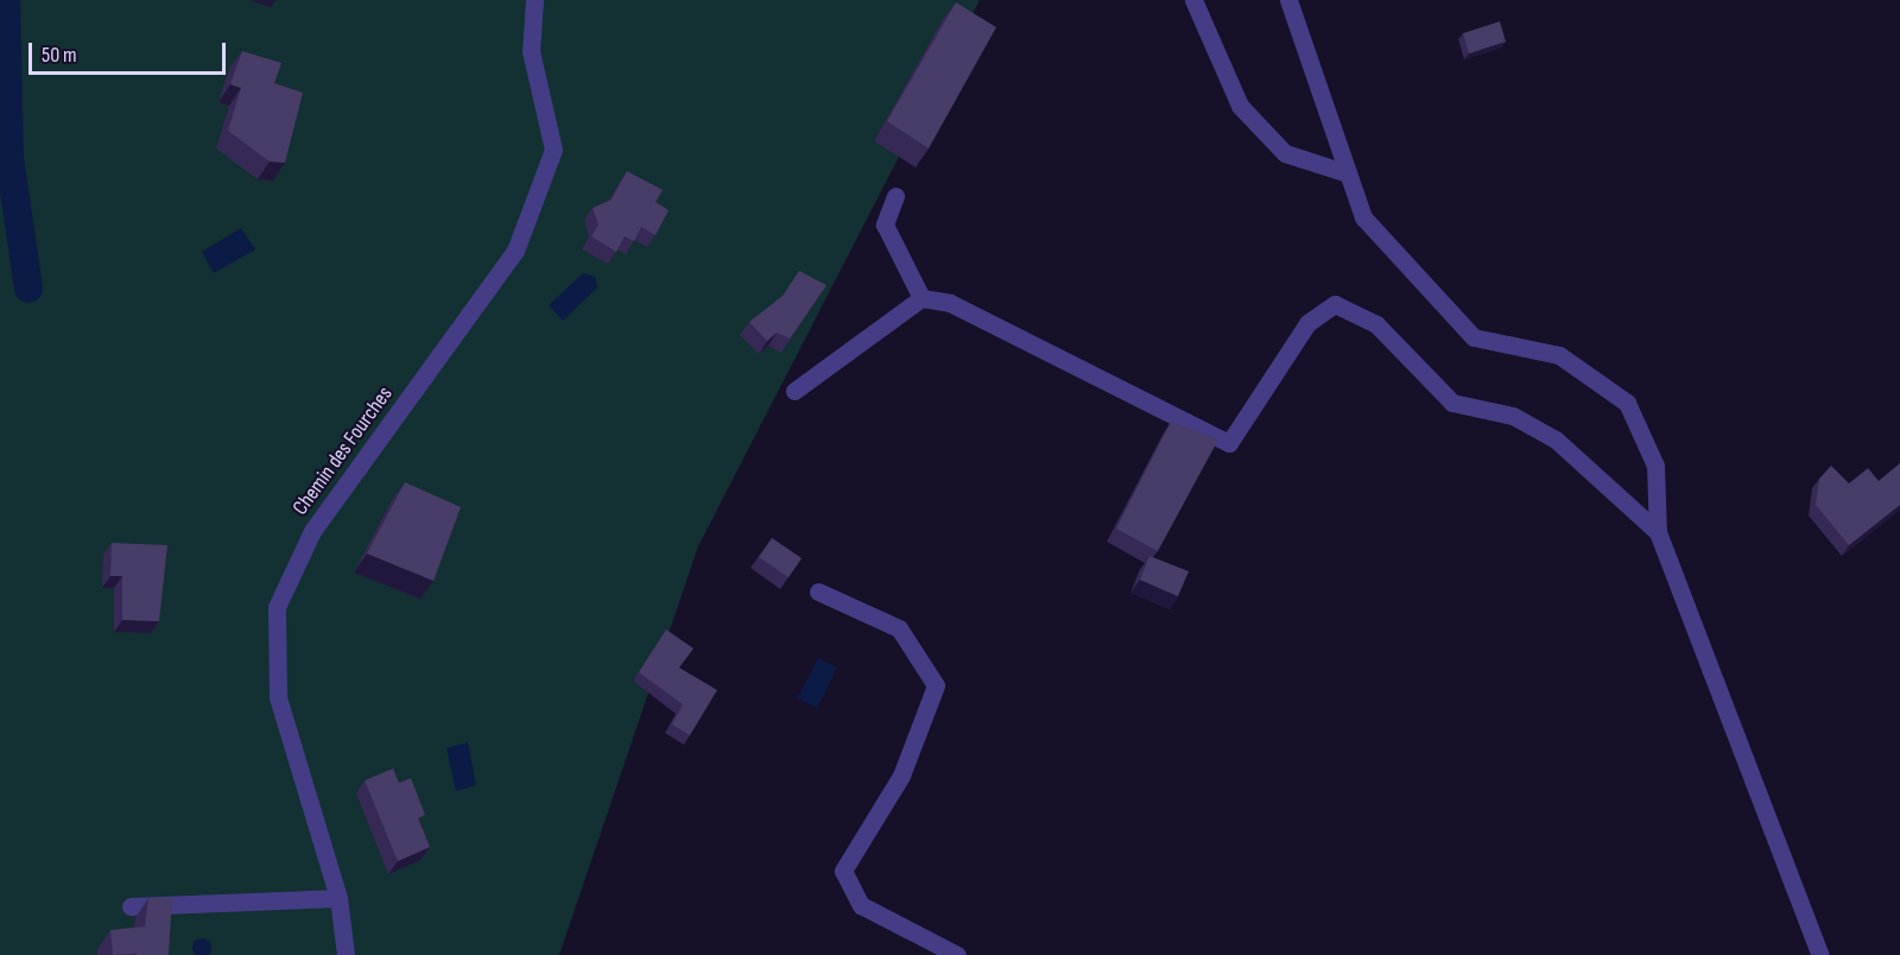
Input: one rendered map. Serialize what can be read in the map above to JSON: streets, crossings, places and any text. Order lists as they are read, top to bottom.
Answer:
{
  "streets": {
    "street": ["Chemin des Fourches"]
  },
  "scale_bar": "50 m"
}
